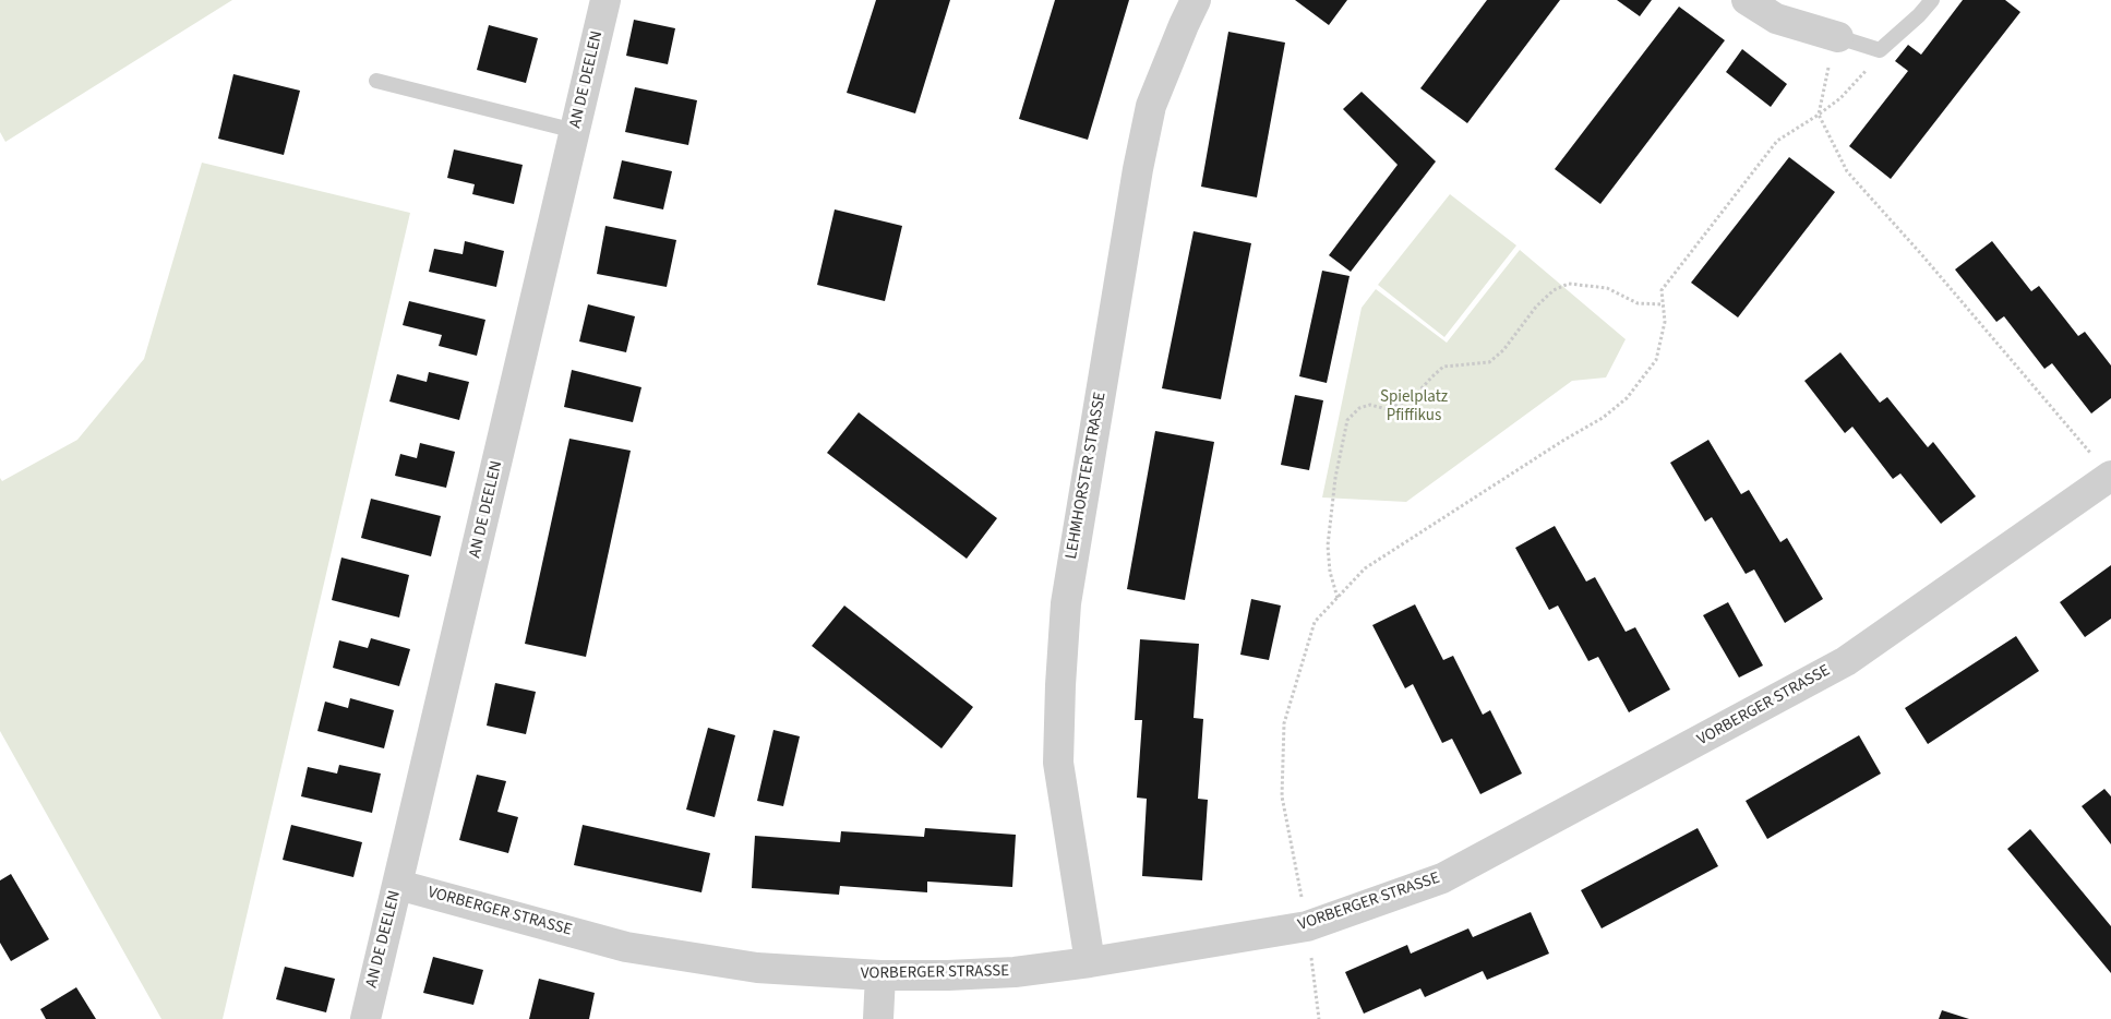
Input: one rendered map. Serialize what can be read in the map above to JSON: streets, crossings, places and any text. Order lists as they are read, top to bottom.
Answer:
{
  "streets": {
    "street": ["AN DE DEELEN", "LEHMHORSTER STRASSE", "VORBERGER STRASSE"]
  },
  "crossings": [
    ["AN DE DEELEN", "VORBERGER STRASSE"],
    ["LEHMHORSTER STRASSE", "VORBERGER STRASSE"]
  ],
  "parks": ["Spielplatz Pfiffikus"]
}
